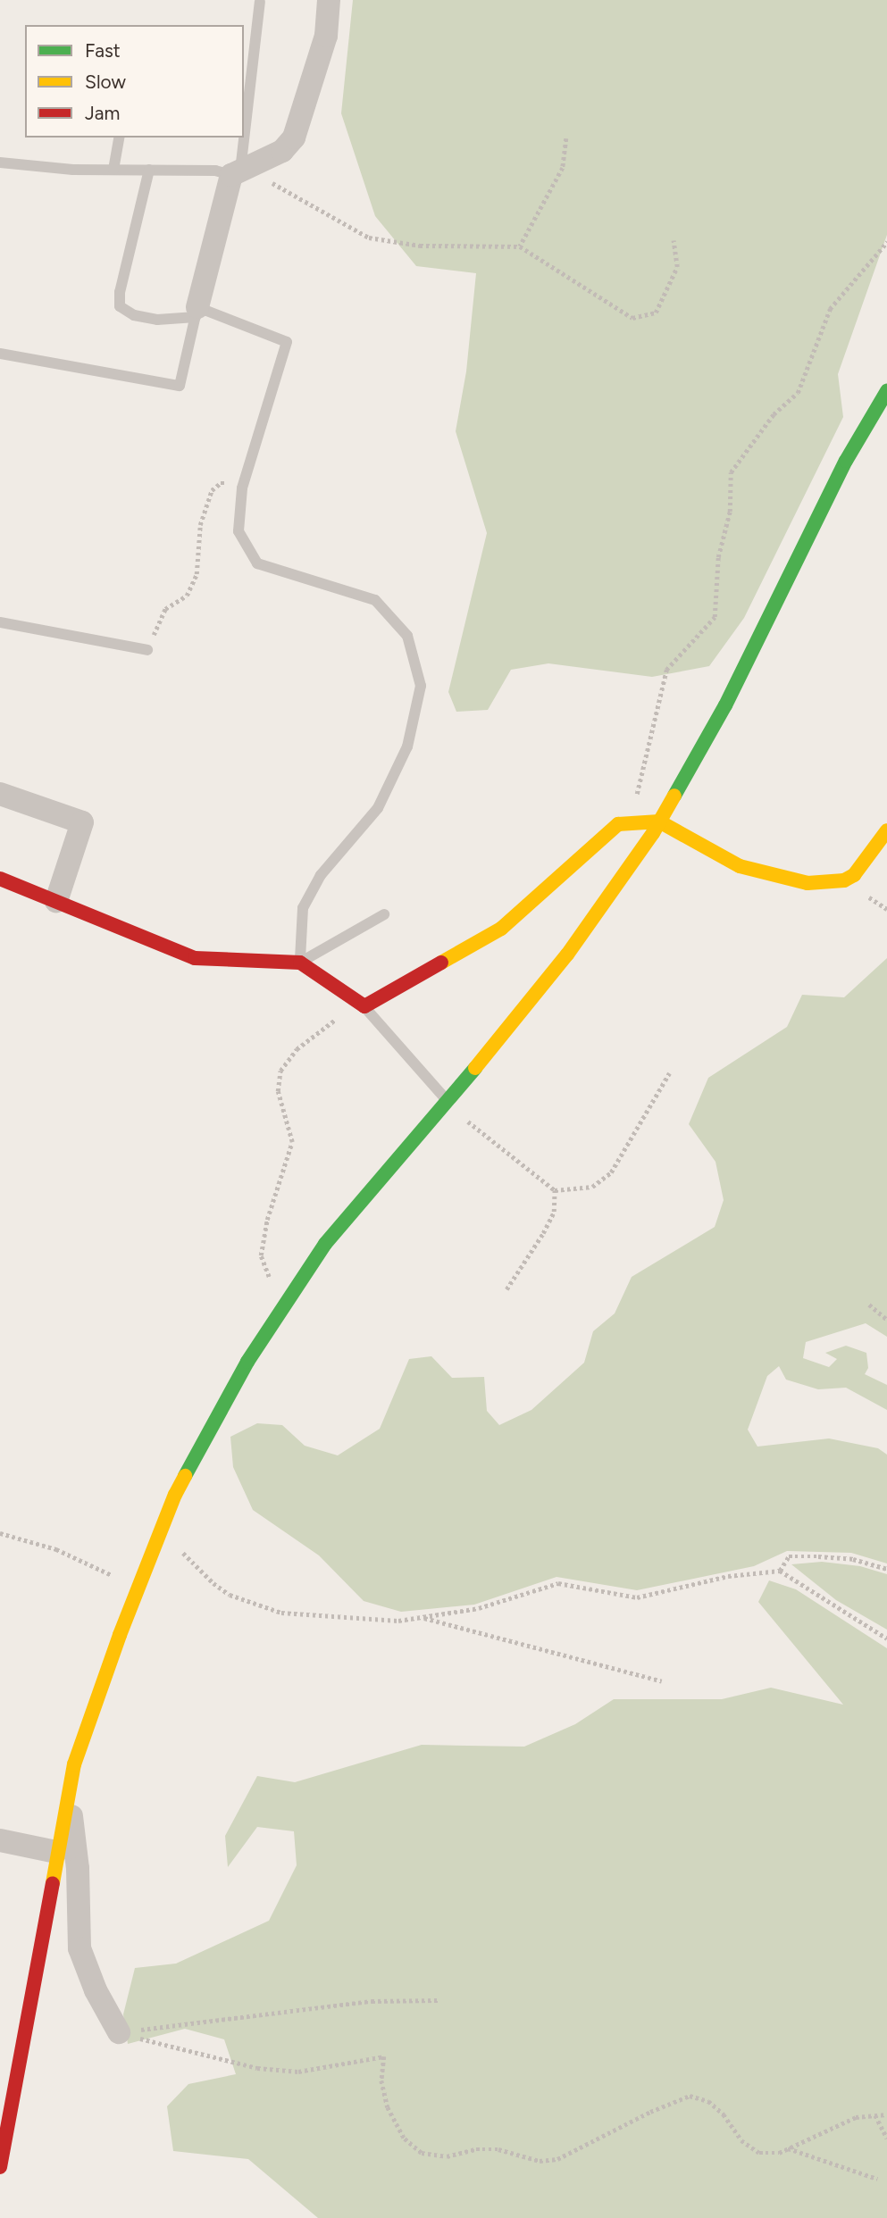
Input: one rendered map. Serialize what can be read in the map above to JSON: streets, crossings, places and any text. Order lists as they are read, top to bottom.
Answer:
{
  "legend": ["Fast", "Slow", "Jam"]
}
